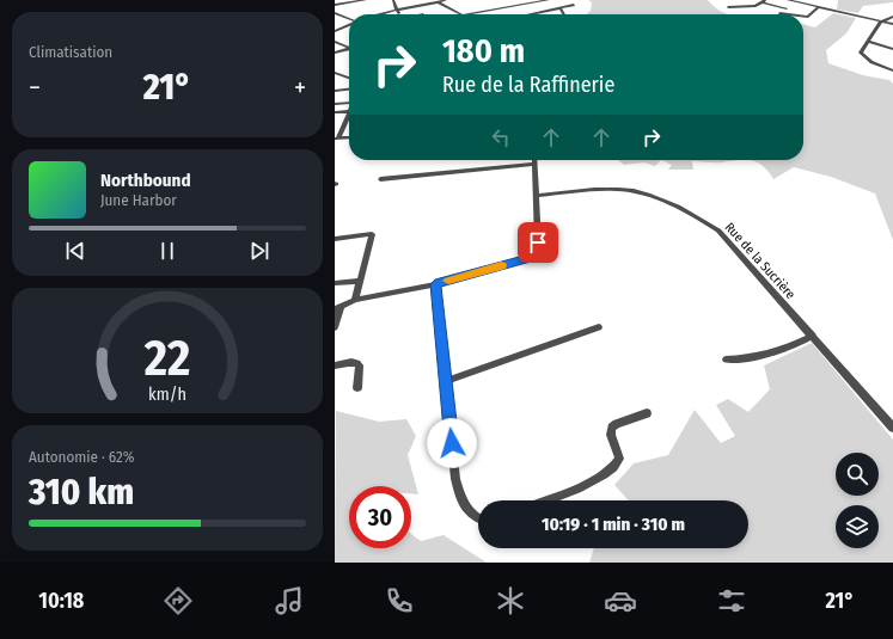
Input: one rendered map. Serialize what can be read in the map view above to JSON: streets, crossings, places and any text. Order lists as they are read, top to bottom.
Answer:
{
  "streets": {
    "street": ["Rue de la Sucrière"]
  },
  "page": {
    "tile": [
      "Climatisation",
      ["Autonomie · 62%", "310 km"]
    ],
    "turn": ["180 m", "Rue de la Raffinerie"],
    "heat": ["−", "21°", "+"],
    "song": ["Northbound", "June Harbor"],
    "limit": "30",
    "trip": "10:19 · 1 min · 310 m",
    "tabs": ["10:18", "21°"],
    "gauge": ["22", "km/h"]
  }
}
